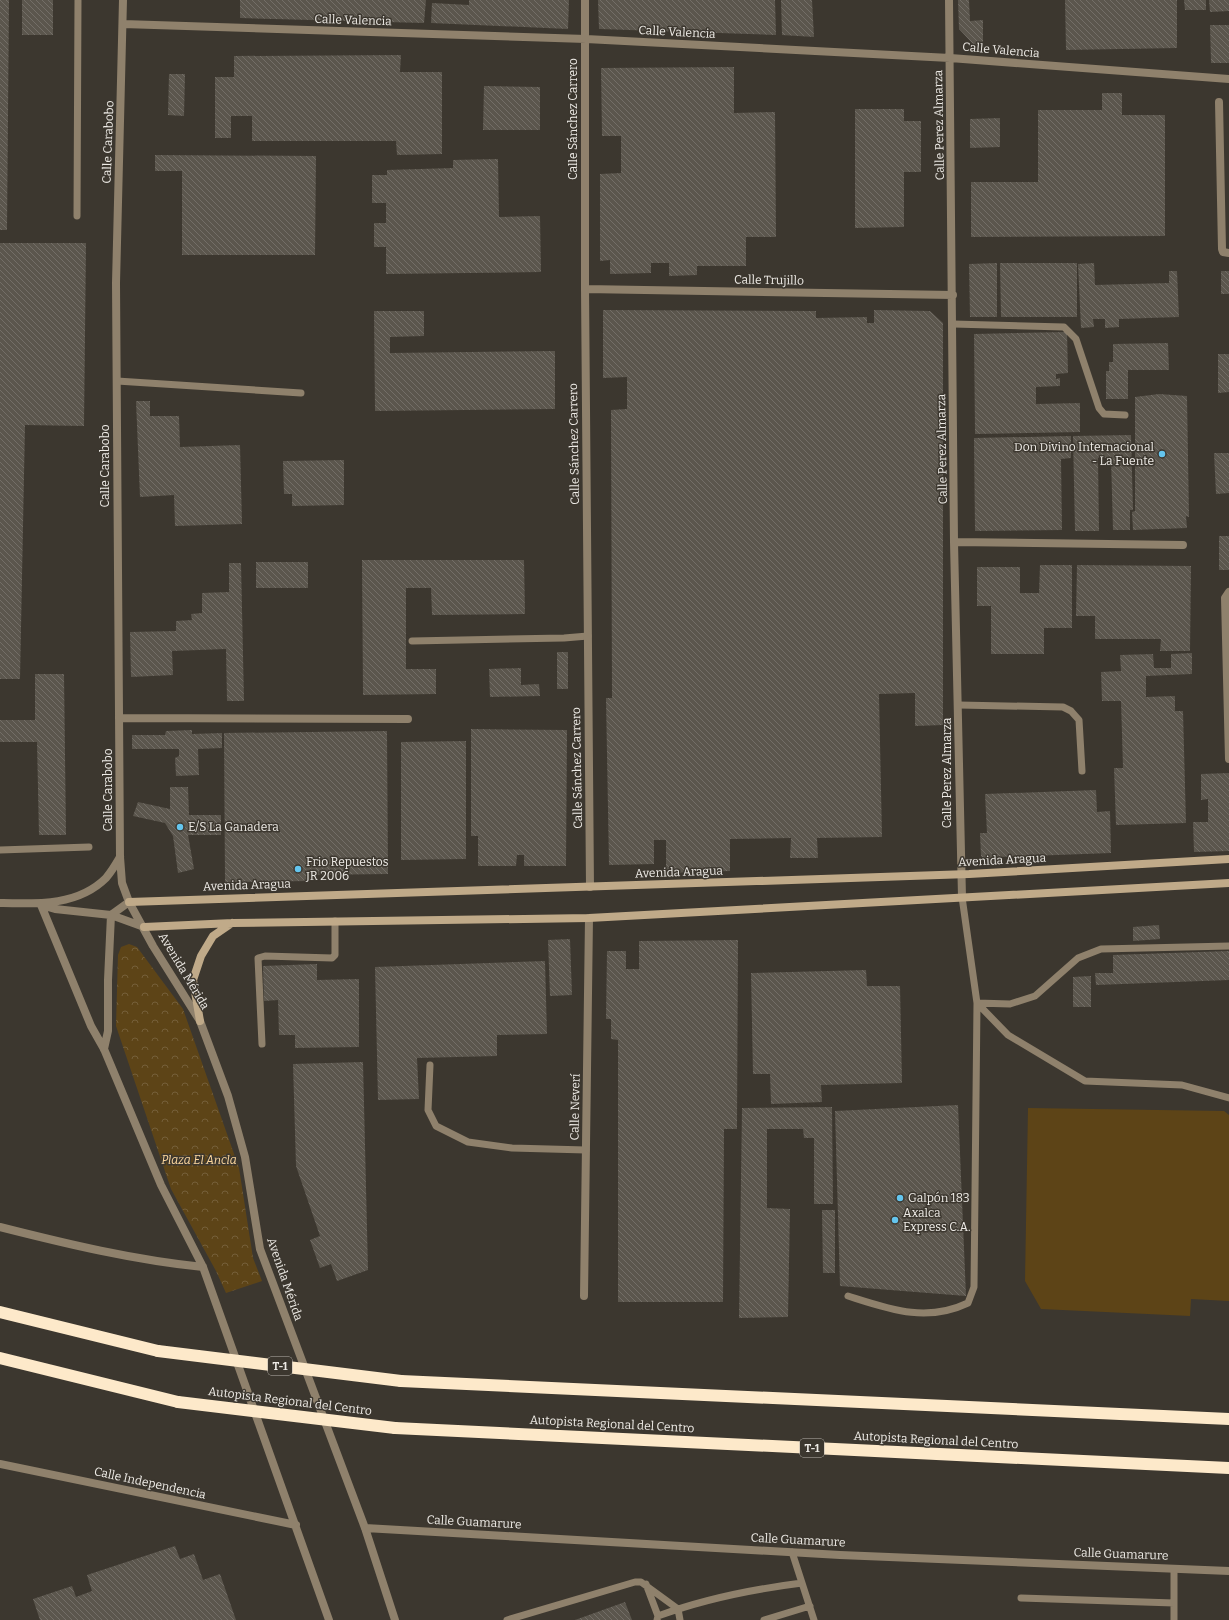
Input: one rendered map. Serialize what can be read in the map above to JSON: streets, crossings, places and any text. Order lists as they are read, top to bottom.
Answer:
{
  "streets": {
    "highway": ["T-1", "Autopista Regional del Centro"],
    "street": [
      "Calle Valencia",
      "Calle Sánchez Carrero",
      "Calle Perez Almarza",
      "Calle Carabobo",
      "Calle Trujillo",
      "Avenida Aragua",
      "Avenida Mérida",
      "Calle Neverí",
      "Calle Independencia",
      "Calle Guamarure"
    ]
  },
  "crossings": [
    ["Calle Valencia", "Calle Sánchez Carrero"],
    ["Calle Valencia", "Calle Perez Almarza"],
    ["Calle Valencia", "Calle Carabobo"],
    ["Calle Sánchez Carrero", "Calle Trujillo"],
    ["Calle Sánchez Carrero", "Avenida Aragua"],
    ["Calle Perez Almarza", "Calle Trujillo"],
    ["Calle Perez Almarza", "Avenida Aragua"],
    ["Calle Carabobo", "Avenida Aragua"],
    ["Calle Carabobo", "Avenida Mérida"],
    ["Avenida Mérida", "Calle Guamarure"]
  ],
  "parks": ["Plaza El Ancla"],
  "places": [
    "Don Divino Internacional - La Fuente",
    "E/S La Ganadera",
    "Frio Repuestos JR 2006",
    "Galpón 183",
    "Axalca Express C.A."
  ]
}
